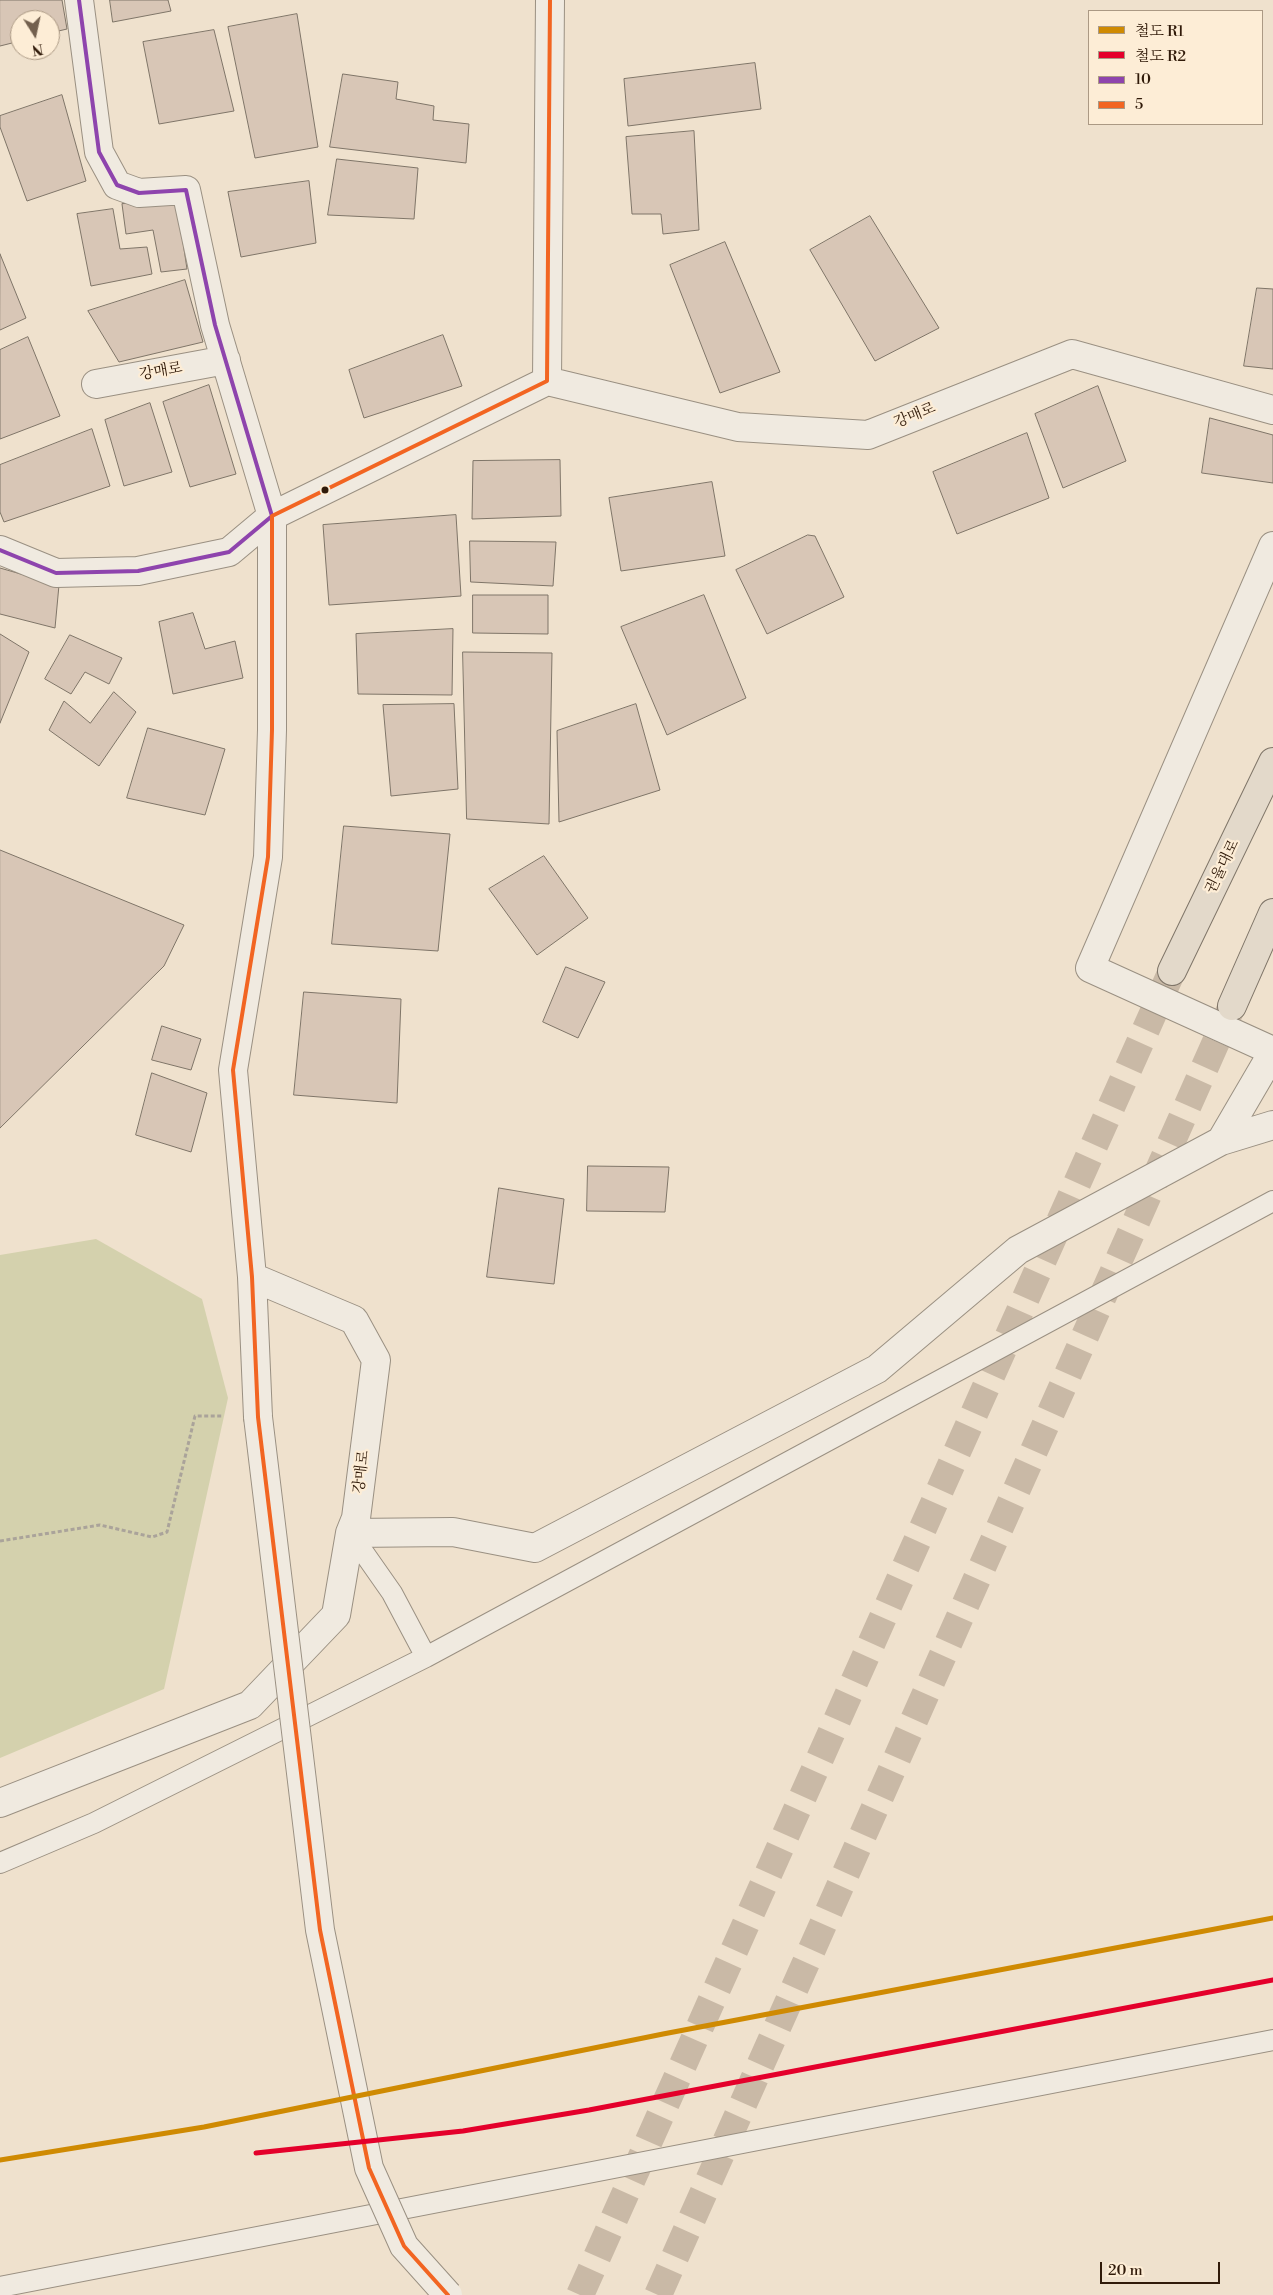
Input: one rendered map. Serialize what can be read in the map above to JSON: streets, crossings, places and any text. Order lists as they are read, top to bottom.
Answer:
{
  "streets": {
    "highway": ["권율대로"],
    "street": ["강매로"]
  },
  "lines": [
    "transit line 10",
    "transit line 5",
    "rail line R1",
    "rail line R2"
  ],
  "legend": [
    "철도 R1",
    "철도 R2",
    "10",
    "5"
  ],
  "scale_bar": "20 m",
  "north": "bottom"
}
